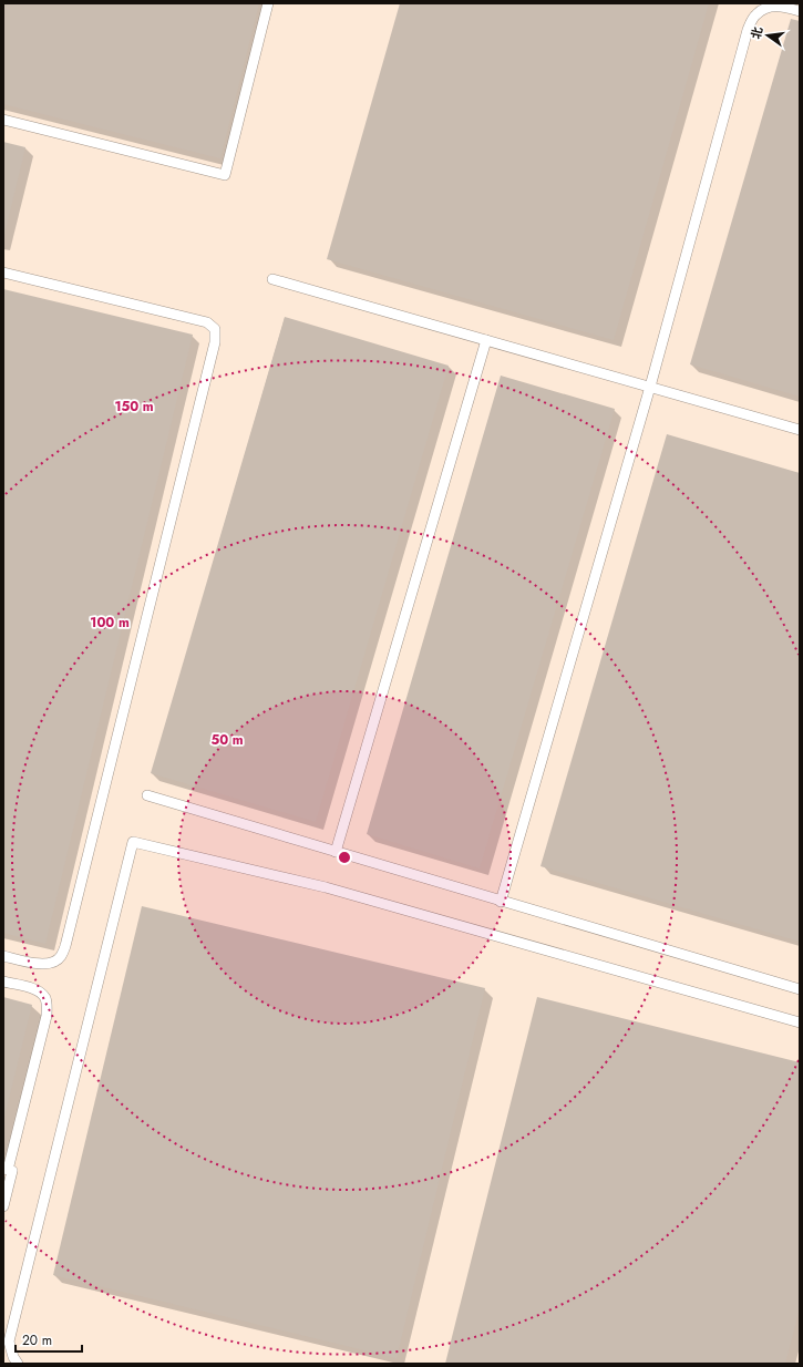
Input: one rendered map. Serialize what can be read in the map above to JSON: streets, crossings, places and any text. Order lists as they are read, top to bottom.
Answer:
{
  "scale_bar": "20 m",
  "north": "left",
  "rings": ["150 m", "100 m", "50 m"]
}
